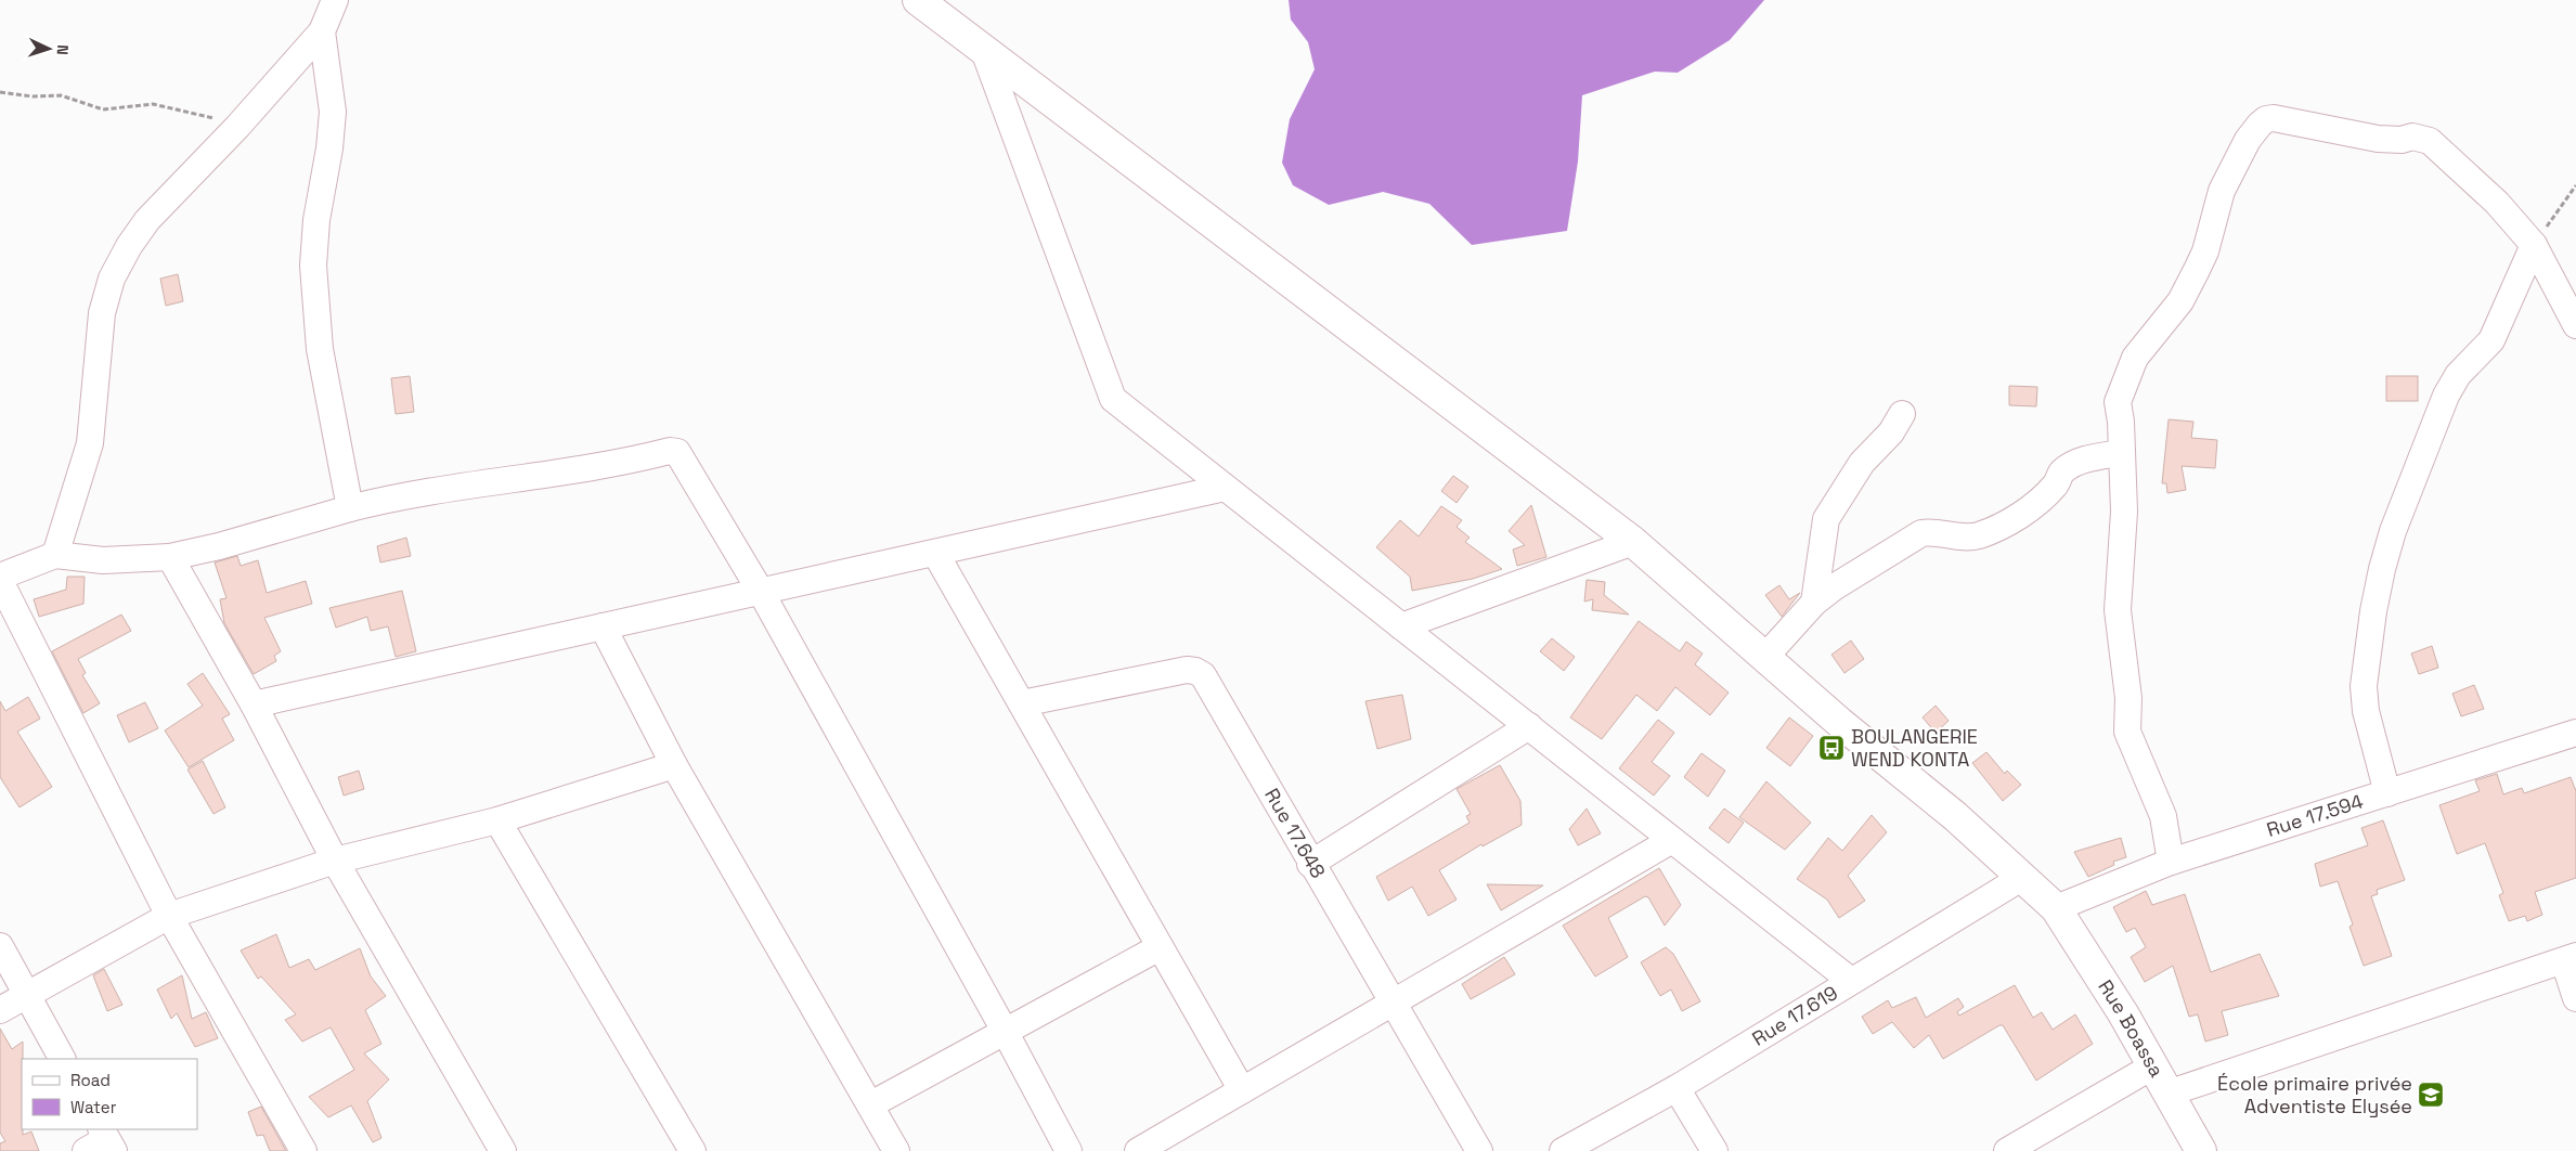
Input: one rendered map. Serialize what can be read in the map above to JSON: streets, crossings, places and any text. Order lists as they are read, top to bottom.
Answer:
{
  "streets": {
    "street": [
      "Rue 17.594",
      "Rue 17.648",
      "Rue 17.619",
      "Rue Boassa"
    ]
  },
  "crossings": [
    ["Rue 17.594", "Rue Boassa"],
    ["Rue 17.619", "Rue Boassa"]
  ],
  "places": {
    "bus stop": ["BOULANGERIE WEND KONTA"],
    "school or university": ["École primaire privée Adventiste Elysée"]
  },
  "legend": ["Road", "Water"],
  "north": "right"
}
